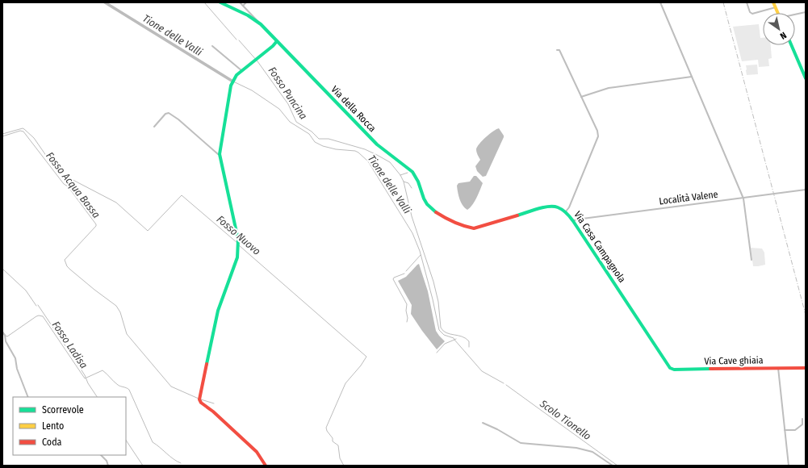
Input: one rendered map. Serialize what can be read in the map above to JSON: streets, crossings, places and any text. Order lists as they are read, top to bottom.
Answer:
{
  "streets": {
    "street": [
      "Via della Rocca",
      "Località Valene",
      "Via Casa Campagnola",
      "Via Cave ghiaia"
    ]
  },
  "crossings": [
    ["Via della Rocca", "Via Casa Campagnola"],
    ["Località Valene", "Via Casa Campagnola"],
    ["Via Casa Campagnola", "Via Cave ghiaia"]
  ],
  "water": [
    "Tione delle Valli",
    "Fosso Puncina",
    "Fosso Acqua Bassa",
    "Fosso Nuovo",
    "Fosso Ladisa",
    "Scolo Tionello"
  ],
  "legend": ["Scorrevole", "Lento", "Coda"],
  "north": "bottom right"
}
